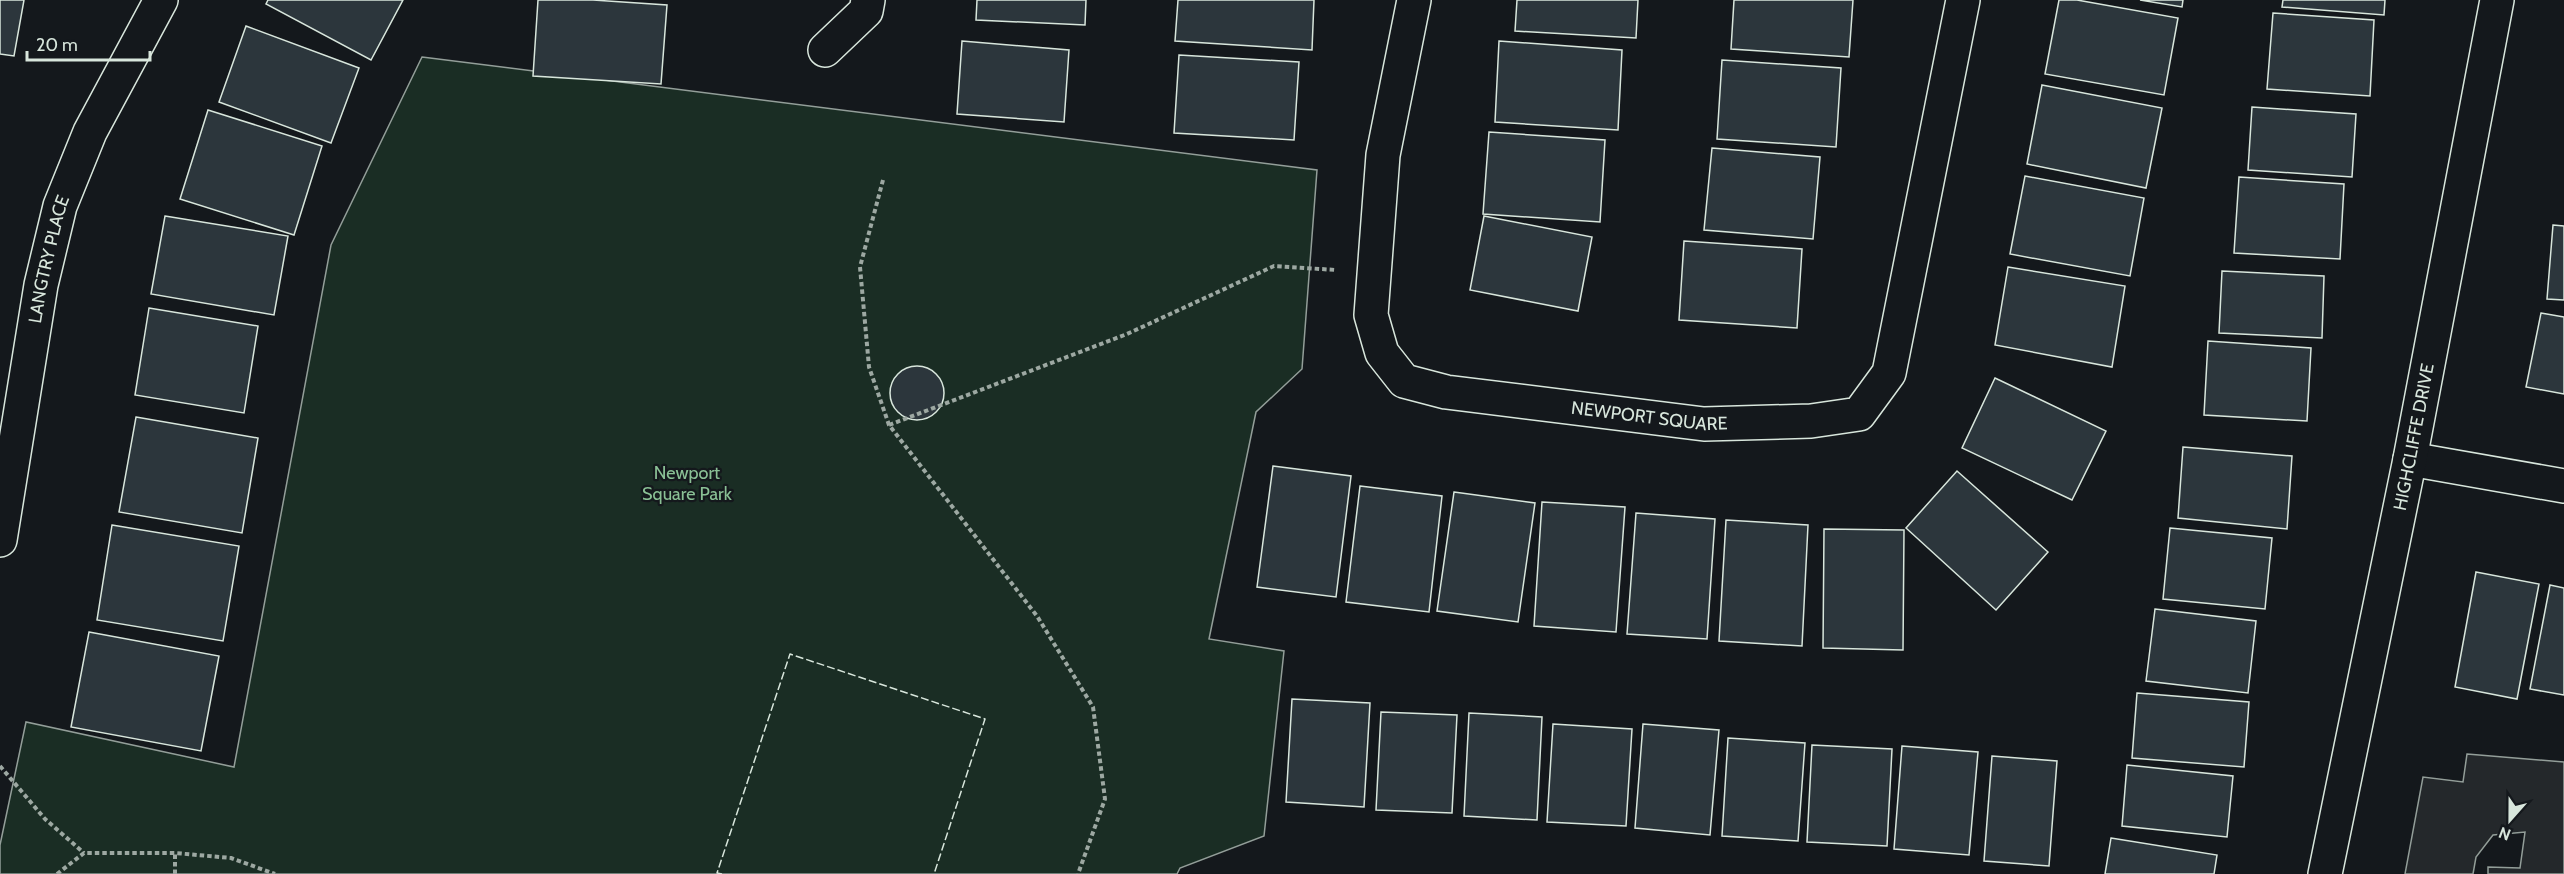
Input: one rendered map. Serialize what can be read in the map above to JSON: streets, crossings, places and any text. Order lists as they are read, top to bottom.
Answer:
{
  "streets": {
    "street": ["LANGTRY PLACE", "NEWPORT SQUARE", "HIGHCLIFFE DRIVE"]
  },
  "parks": ["Newport Square Park"],
  "scale_bar": "20 m",
  "north": "bottom"
}
